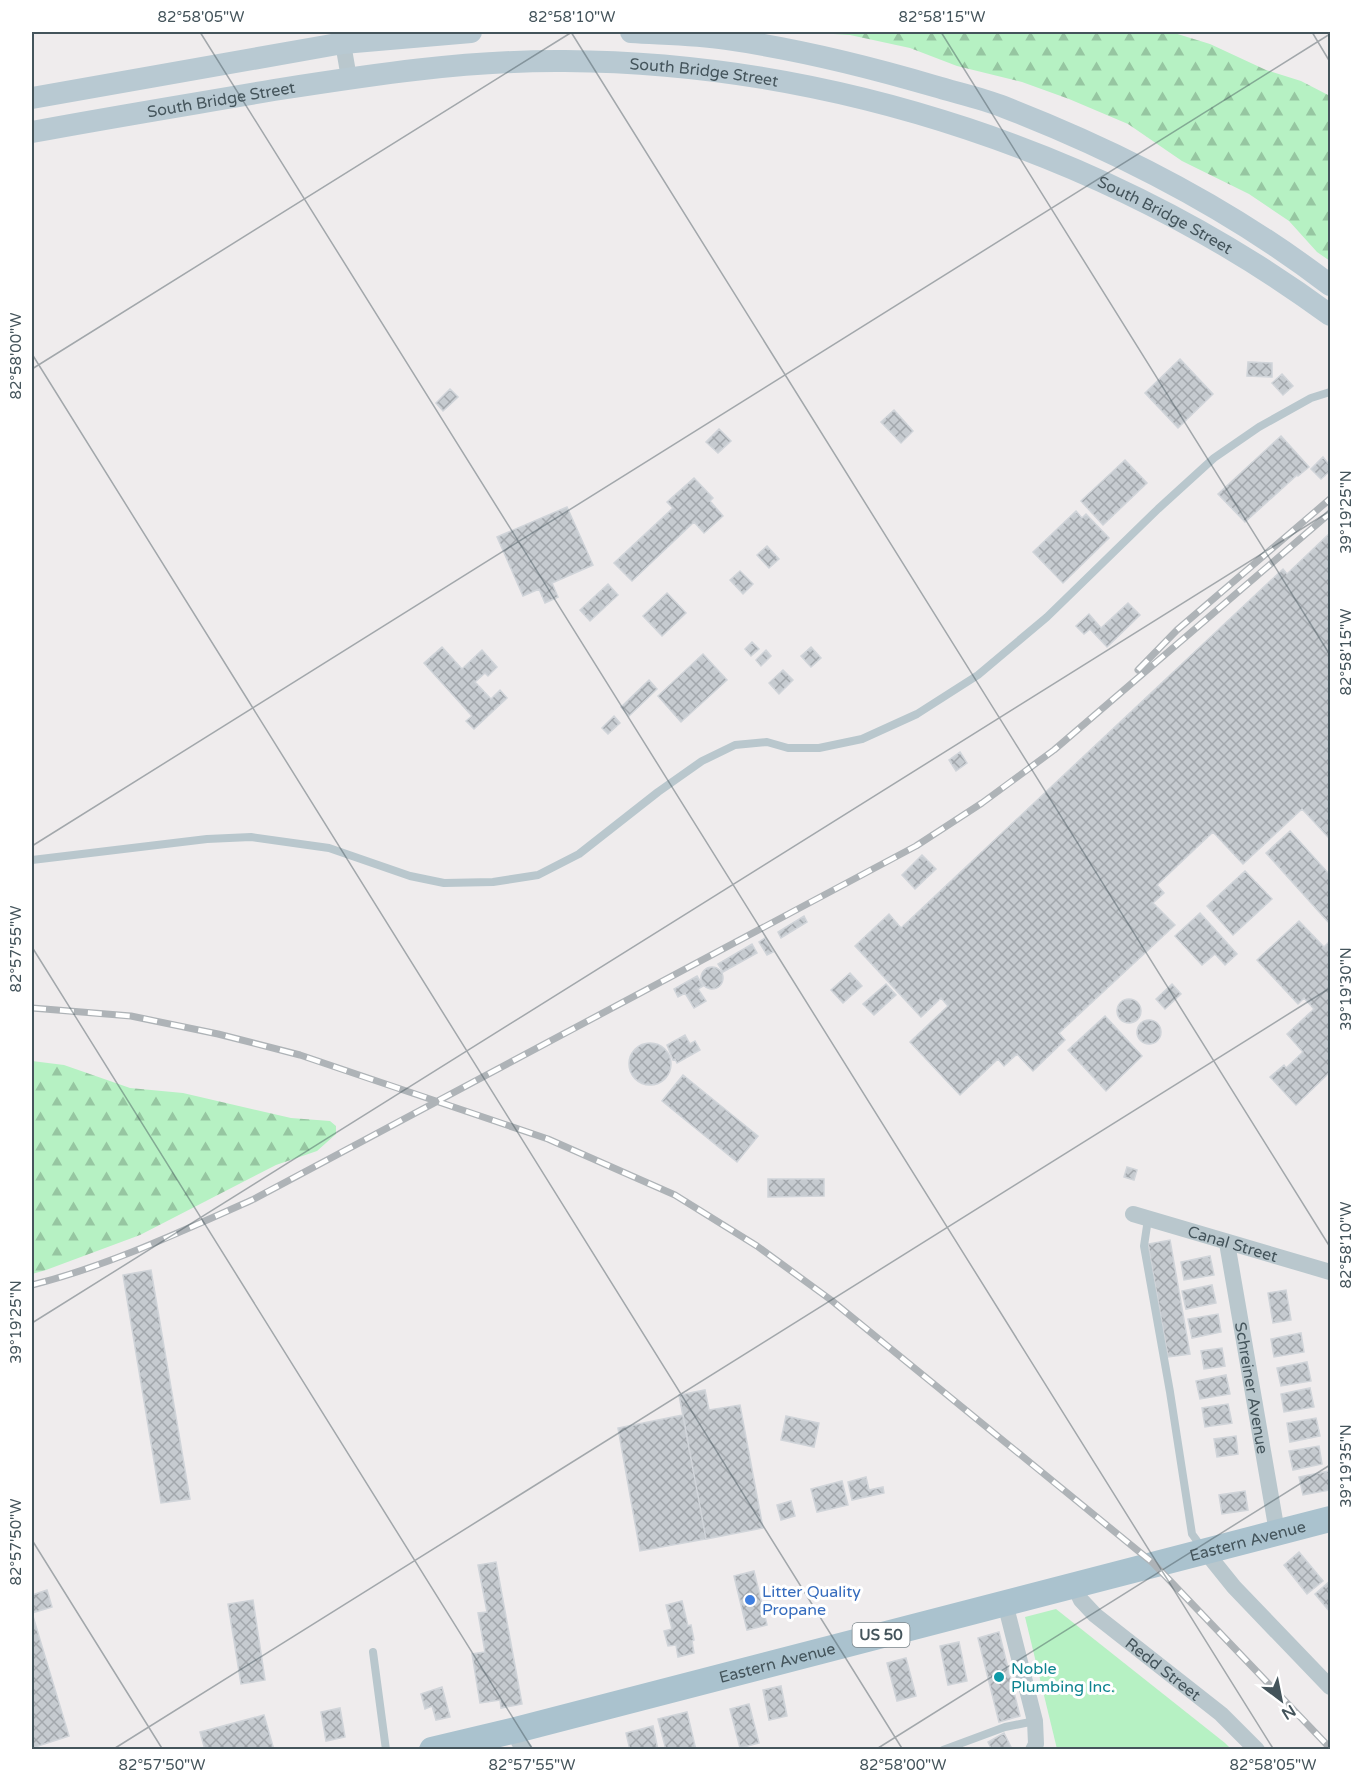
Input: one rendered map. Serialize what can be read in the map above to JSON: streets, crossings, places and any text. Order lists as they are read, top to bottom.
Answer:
{
  "streets": {
    "main road": ["South Bridge Street", "Eastern Avenue", "US 50"],
    "street": ["Canal Street", "Schreiner Avenue", "Redd Street"]
  },
  "crossings": [
    ["Canal Street", "Schreiner Avenue"],
    ["Schreiner Avenue", "Eastern Avenue"],
    ["Eastern Avenue", "Redd Street"]
  ],
  "places": ["Litter Quality Propane", "Noble Plumbing Inc."],
  "north": "bottom right",
  "coordinates": [
    "82°58'05\"W",
    "82°58'10\"W",
    "82°58'15\"W",
    "82°58'00\"W",
    "39°19'25\"N",
    "82°57'55\"W",
    "39°19'30\"N",
    "39°19'35\"N",
    "82°57'50\"W"
  ]
}
